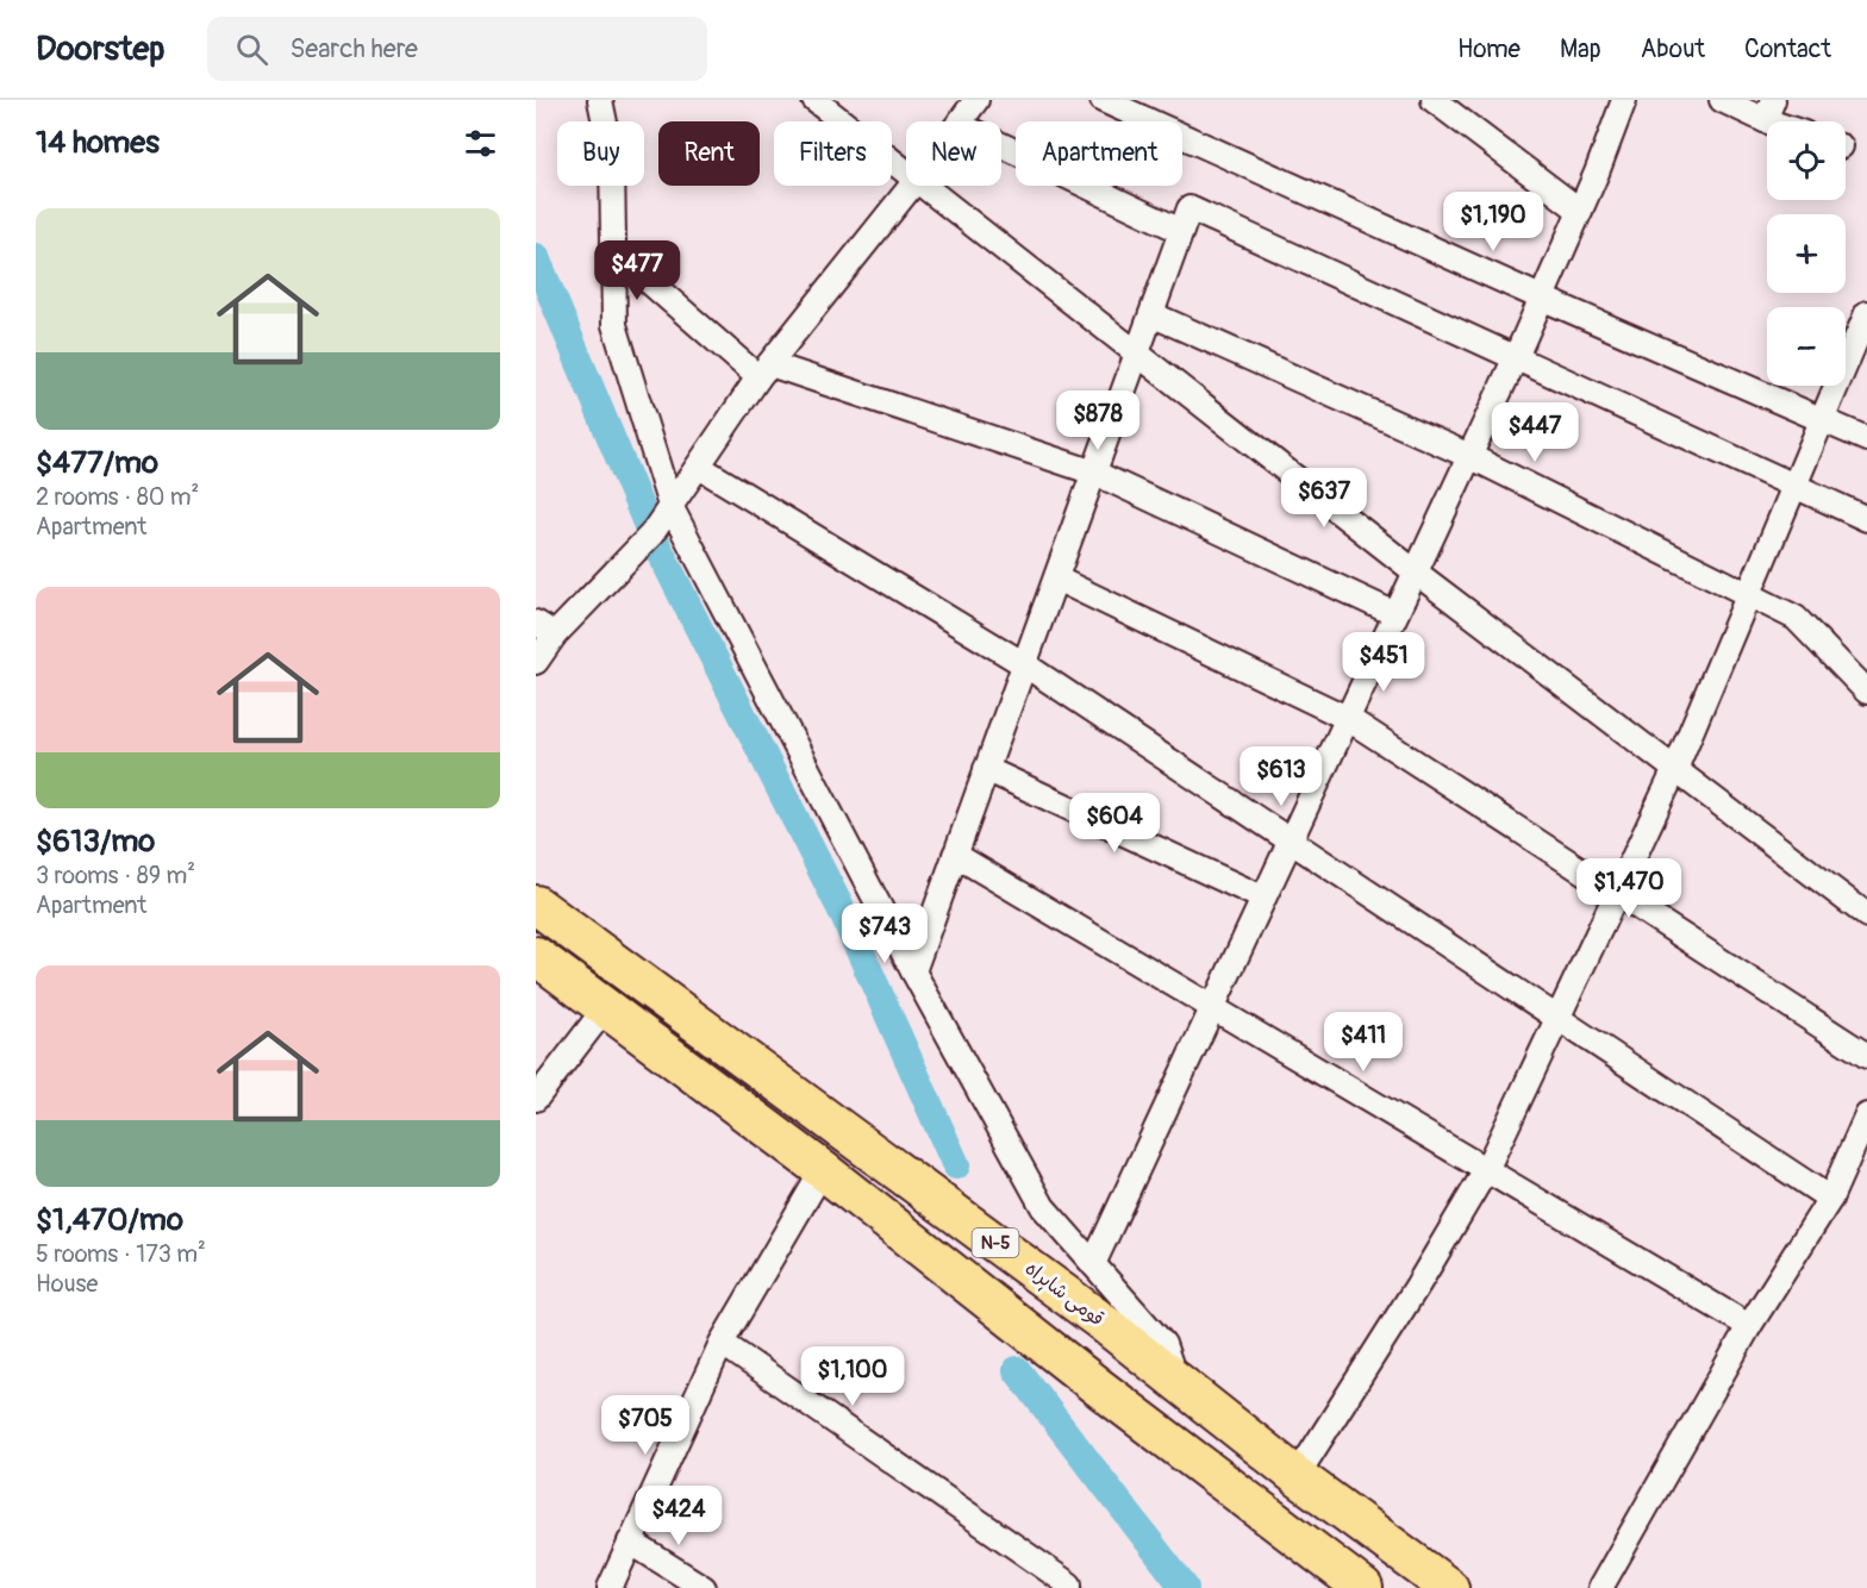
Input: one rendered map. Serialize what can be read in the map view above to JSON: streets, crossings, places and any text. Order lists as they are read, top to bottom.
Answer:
{
  "streets": {
    "highway": ["N-5", "قومی شاہراہ"]
  },
  "page": {
    "header": "Doorstep",
    "search": "Search here",
    "nav": [
      "Home",
      "Map",
      "About",
      "Contact"
    ],
    "heading": "14 homes",
    "map_buttons": ["+", "−"],
    "chip": [
      "Buy",
      "Rent",
      "Filters",
      "New",
      "Apartment"
    ],
    "list": [
      {
        "name": "$477/mo",
        "note": "2 rooms · 80 m² · Apartment"
      },
      {
        "name": "$613/mo",
        "note": "3 rooms · 89 m² · Apartment"
      },
      {
        "name": "$1,470/mo",
        "note": "5 rooms · 173 m² · House"
      }
    ],
    "price": [
      "$1,190",
      "$477",
      "$878",
      "$447",
      "$637",
      "$451",
      "$613",
      "$604",
      "$1,470",
      "$743",
      "$411",
      "$1,100",
      "$705",
      "$424"
    ]
  }
}
